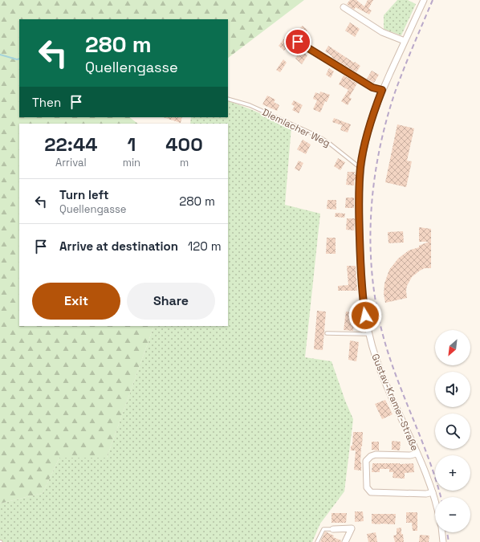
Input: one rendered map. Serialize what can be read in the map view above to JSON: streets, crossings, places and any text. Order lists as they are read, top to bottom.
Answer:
{
  "streets": {
    "street": ["Gustav-Kramer-Straße"],
    "lane": ["Diemlacher Weg"]
  },
  "crossings": [
    ["Diemlacher Weg", "Gustav-Kramer-Straße"]
  ],
  "north": "bottom left",
  "page": {
    "turn": ["280 m", "Quellengasse"],
    "then": "Then",
    "eta": [
      "22:44",
      "Arrival",
      "1",
      "min",
      "400",
      "m"
    ],
    "list": [
      {
        "name": "Turn left",
        "note": "Quellengasse",
        "value": "280 m"
      },
      {
        "name": "Arrive at destination",
        "value": "120 m"
      }
    ],
    "buttons": ["Exit", "Share"],
    "map_buttons": ["+", "−"]
  }
}
